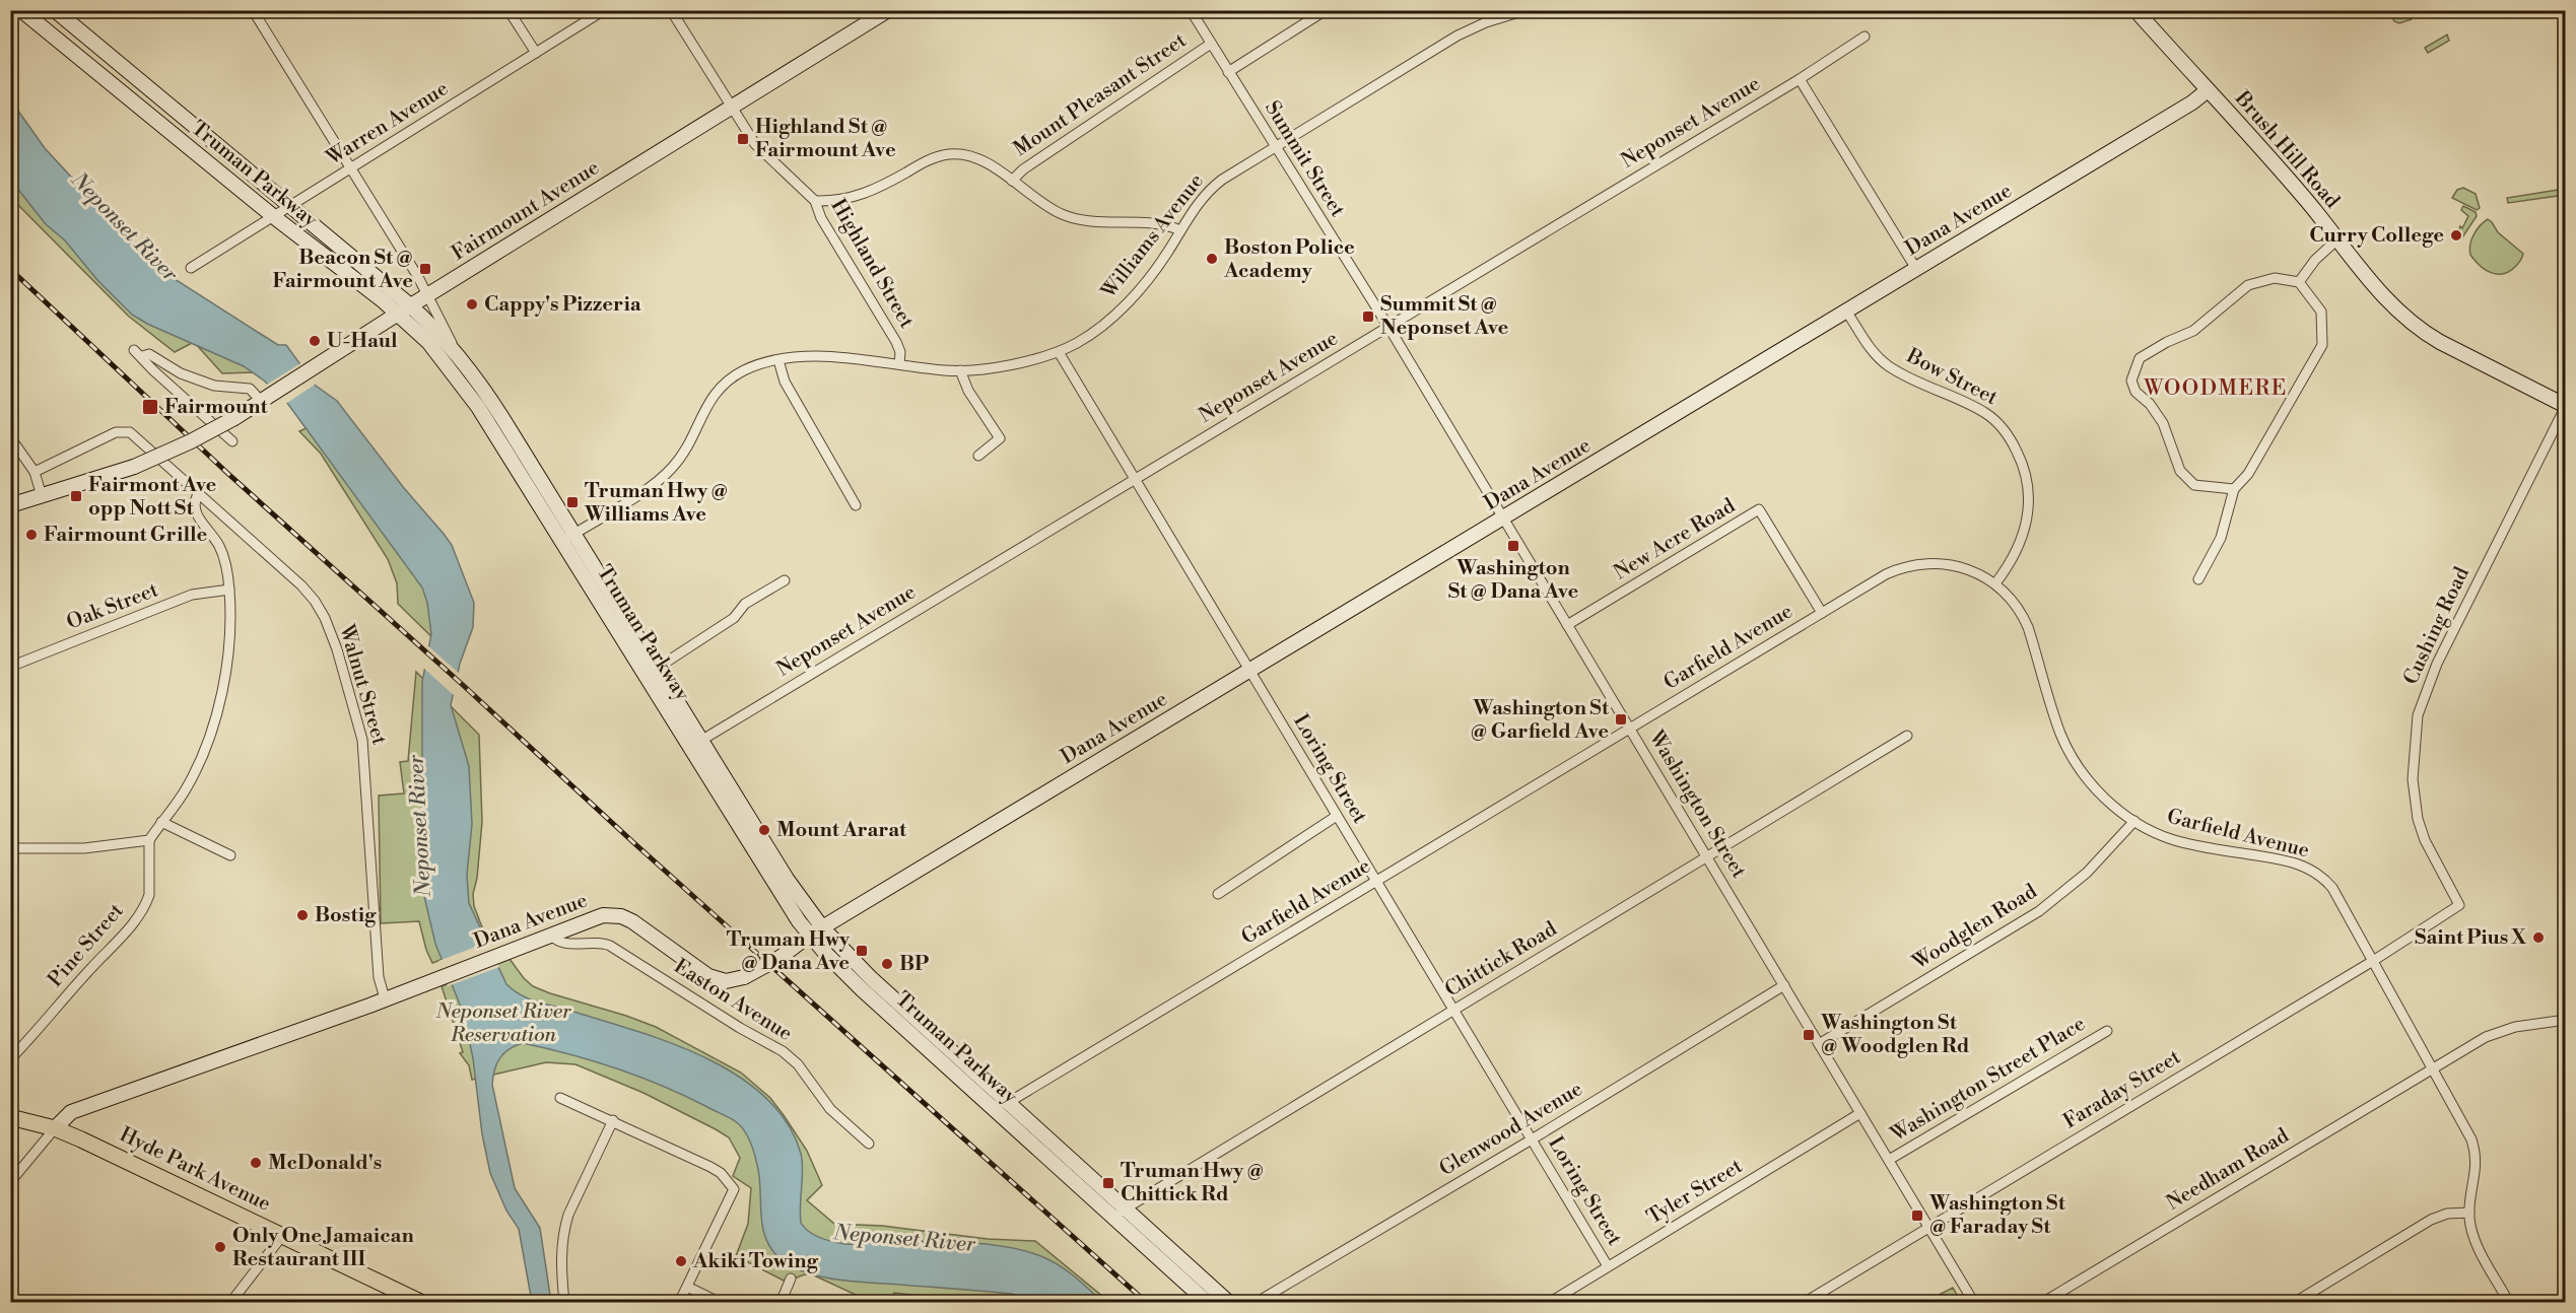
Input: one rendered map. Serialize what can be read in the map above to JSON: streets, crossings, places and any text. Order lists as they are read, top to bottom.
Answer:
{
  "streets": {
    "main road": [
      "Brush Hill Road",
      "Truman Parkway",
      "Fairmount Avenue",
      "Dana Avenue",
      "Hyde Park Avenue"
    ],
    "street": [
      "Mount Pleasant Street",
      "Neponset Avenue",
      "Warren Avenue",
      "Summit Street",
      "Williams Avenue",
      "Highland Street",
      "Bow Street",
      "New Acre Road",
      "Oak Street",
      "Cushing Road",
      "Garfield Avenue",
      "Walnut Street",
      "Loring Street",
      "Washington Street",
      "Woodglen Road",
      "Pine Street",
      "Chittick Road",
      "Easton Avenue",
      "Washington Street Place",
      "Faraday Street",
      "Glenwood Avenue",
      "Needham Road",
      "Tyler Street"
    ]
  },
  "crossings": [
    ["Mount Pleasant Street", "Summit Street"],
    ["Neponset Avenue", "Summit Street"],
    ["Neponset Avenue", "Truman Parkway"],
    ["Neponset Avenue", "Loring Street"],
    ["Neponset Avenue", "Washington Street"],
    ["Warren Avenue", "Truman Parkway"],
    ["Brush Hill Road", "Dana Avenue"],
    ["Brush Hill Road", "Cushing Road"],
    ["Summit Street", "Williams Avenue"],
    ["Summit Street", "Washington Street"],
    ["Truman Parkway", "Fairmount Avenue"],
    ["Truman Parkway", "Dana Avenue"],
    ["Truman Parkway", "Williams Avenue"],
    ["Truman Parkway", "Garfield Avenue"],
    ["Truman Parkway", "Chittick Road"],
    ["Fairmount Avenue", "Highland Street"],
    ["Dana Avenue", "Bow Street"],
    ["Dana Avenue", "Walnut Street"],
    ["Dana Avenue", "Loring Street"],
    ["Dana Avenue", "Washington Street"],
    ["Dana Avenue", "Easton Avenue"],
    ["Dana Avenue", "Hyde Park Avenue"],
    ["Williams Avenue", "Highland Street"],
    ["Williams Avenue", "Loring Street"],
    ["Bow Street", "Garfield Avenue"],
    ["New Acre Road", "Garfield Avenue"],
    ["New Acre Road", "Washington Street"],
    ["Cushing Road", "Faraday Street"],
    ["Garfield Avenue", "Loring Street"],
    ["Garfield Avenue", "Washington Street"],
    ["Garfield Avenue", "Woodglen Road"],
    ["Garfield Avenue", "Faraday Street"],
    ["Garfield Avenue", "Needham Road"],
    ["Loring Street", "Chittick Road"],
    ["Loring Street", "Glenwood Avenue"],
    ["Loring Street", "Tyler Street"],
    ["Washington Street", "Woodglen Road"],
    ["Washington Street", "Chittick Road"],
    ["Washington Street", "Washington Street Place"],
    ["Washington Street", "Faraday Street"],
    ["Washington Street", "Glenwood Avenue"],
    ["Washington Street", "Tyler Street"]
  ],
  "districts": ["WOODMERE"],
  "water": ["Neponset River"],
  "parks": ["Neponset River Reservation"],
  "places": {
    "transit": [
      "Highland St @ Fairmount Ave",
      "Beacon St @ Fairmount Ave",
      "Summit St @ Neponset Ave",
      "Fairmount",
      "Fairmont Ave opp Nott St",
      "Truman Hwy @ Williams Ave",
      "Washington St @ Dana Ave",
      "Washington St @ Garfield Ave",
      "Truman Hwy @ Dana Ave",
      "Washington St @ Woodglen Rd",
      "Truman Hwy @ Chittick Rd",
      "Washington St @ Faraday St"
    ],
    "other": [
      "Curry College",
      "Boston Police Academy",
      "Cappy's Pizzeria",
      "U-Haul",
      "Fairmount Grille",
      "Mount Ararat",
      "Bostig",
      "Saint Pius X",
      "BP",
      "McDonald's",
      "Only One Jamaican Restaurant III",
      "Akiki Towing"
    ]
  }
}
